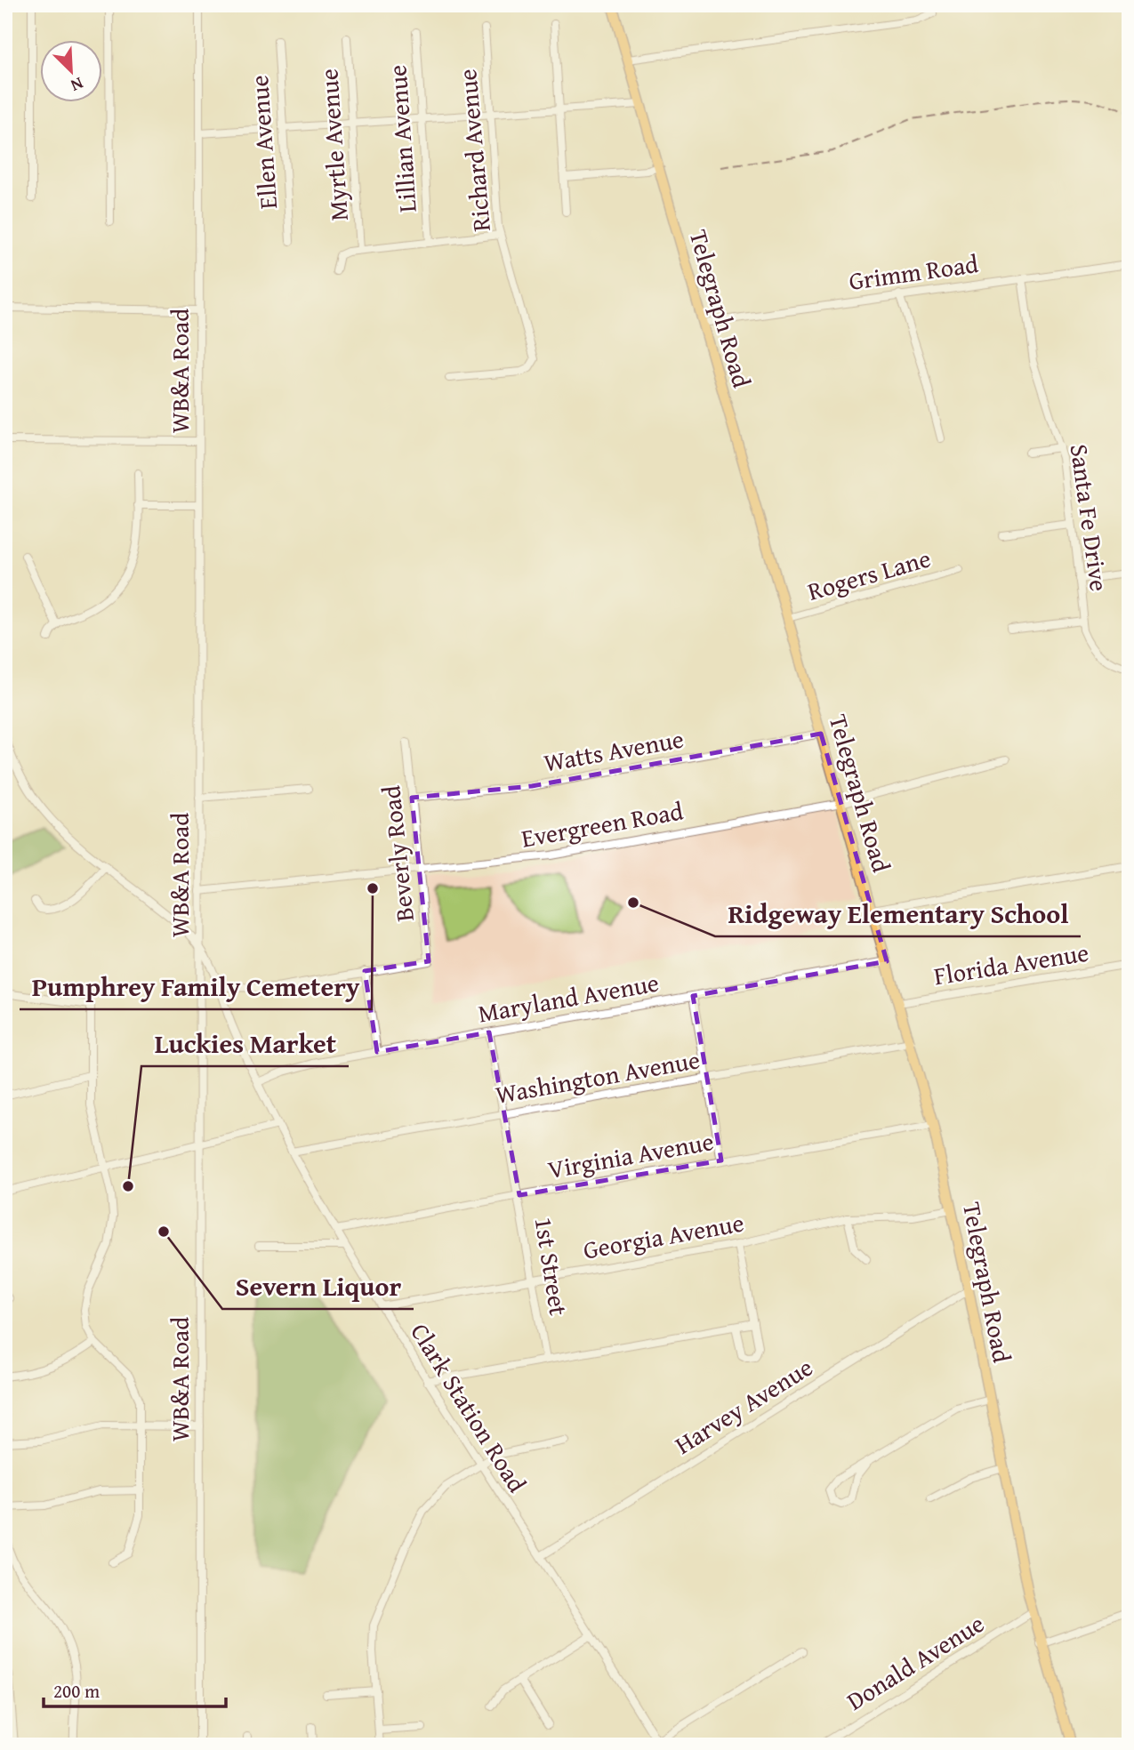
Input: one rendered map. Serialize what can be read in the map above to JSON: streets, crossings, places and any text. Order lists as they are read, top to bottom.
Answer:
{
  "streets": {
    "main road": ["Telegraph Road"],
    "street": [
      "Lillian Avenue",
      "Ellen Avenue",
      "Myrtle Avenue",
      "Richard Avenue",
      "Grimm Road",
      "WB&A Road",
      "Santa Fe Drive",
      "Rogers Lane",
      "Watts Avenue",
      "Evergreen Road",
      "Beverly Road",
      "Florida Avenue",
      "Maryland Avenue",
      "Washington Avenue",
      "Virginia Avenue",
      "Georgia Avenue",
      "1st Street",
      "Harvey Avenue",
      "Clark Station Road",
      "Donald Avenue"
    ]
  },
  "crossings": [
    ["Grimm Road", "Telegraph Road"],
    ["Grimm Road", "Santa Fe Drive"],
    ["Telegraph Road", "Rogers Lane"],
    ["Telegraph Road", "Watts Avenue"],
    ["Telegraph Road", "Evergreen Road"],
    ["Telegraph Road", "Florida Avenue"],
    ["Telegraph Road", "Maryland Avenue"],
    ["Telegraph Road", "Washington Avenue"],
    ["Telegraph Road", "Virginia Avenue"],
    ["Telegraph Road", "Georgia Avenue"],
    ["Telegraph Road", "Harvey Avenue"],
    ["Telegraph Road", "Donald Avenue"],
    ["WB&A Road", "Evergreen Road"],
    ["WB&A Road", "Clark Station Road"],
    ["Watts Avenue", "Beverly Road"],
    ["Evergreen Road", "Beverly Road"],
    ["Maryland Avenue", "1st Street"],
    ["Maryland Avenue", "Clark Station Road"],
    ["Washington Avenue", "1st Street"],
    ["Washington Avenue", "Clark Station Road"],
    ["Virginia Avenue", "1st Street"],
    ["Virginia Avenue", "Clark Station Road"],
    ["Georgia Avenue", "1st Street"],
    ["Georgia Avenue", "Clark Station Road"],
    ["Harvey Avenue", "Clark Station Road"]
  ],
  "places": [
    "Pumphrey Family Cemetery",
    "Ridgeway Elementary School",
    "Luckies Market",
    "Severn Liquor"
  ],
  "scale_bar": "200 m",
  "north": "bottom right"
}
